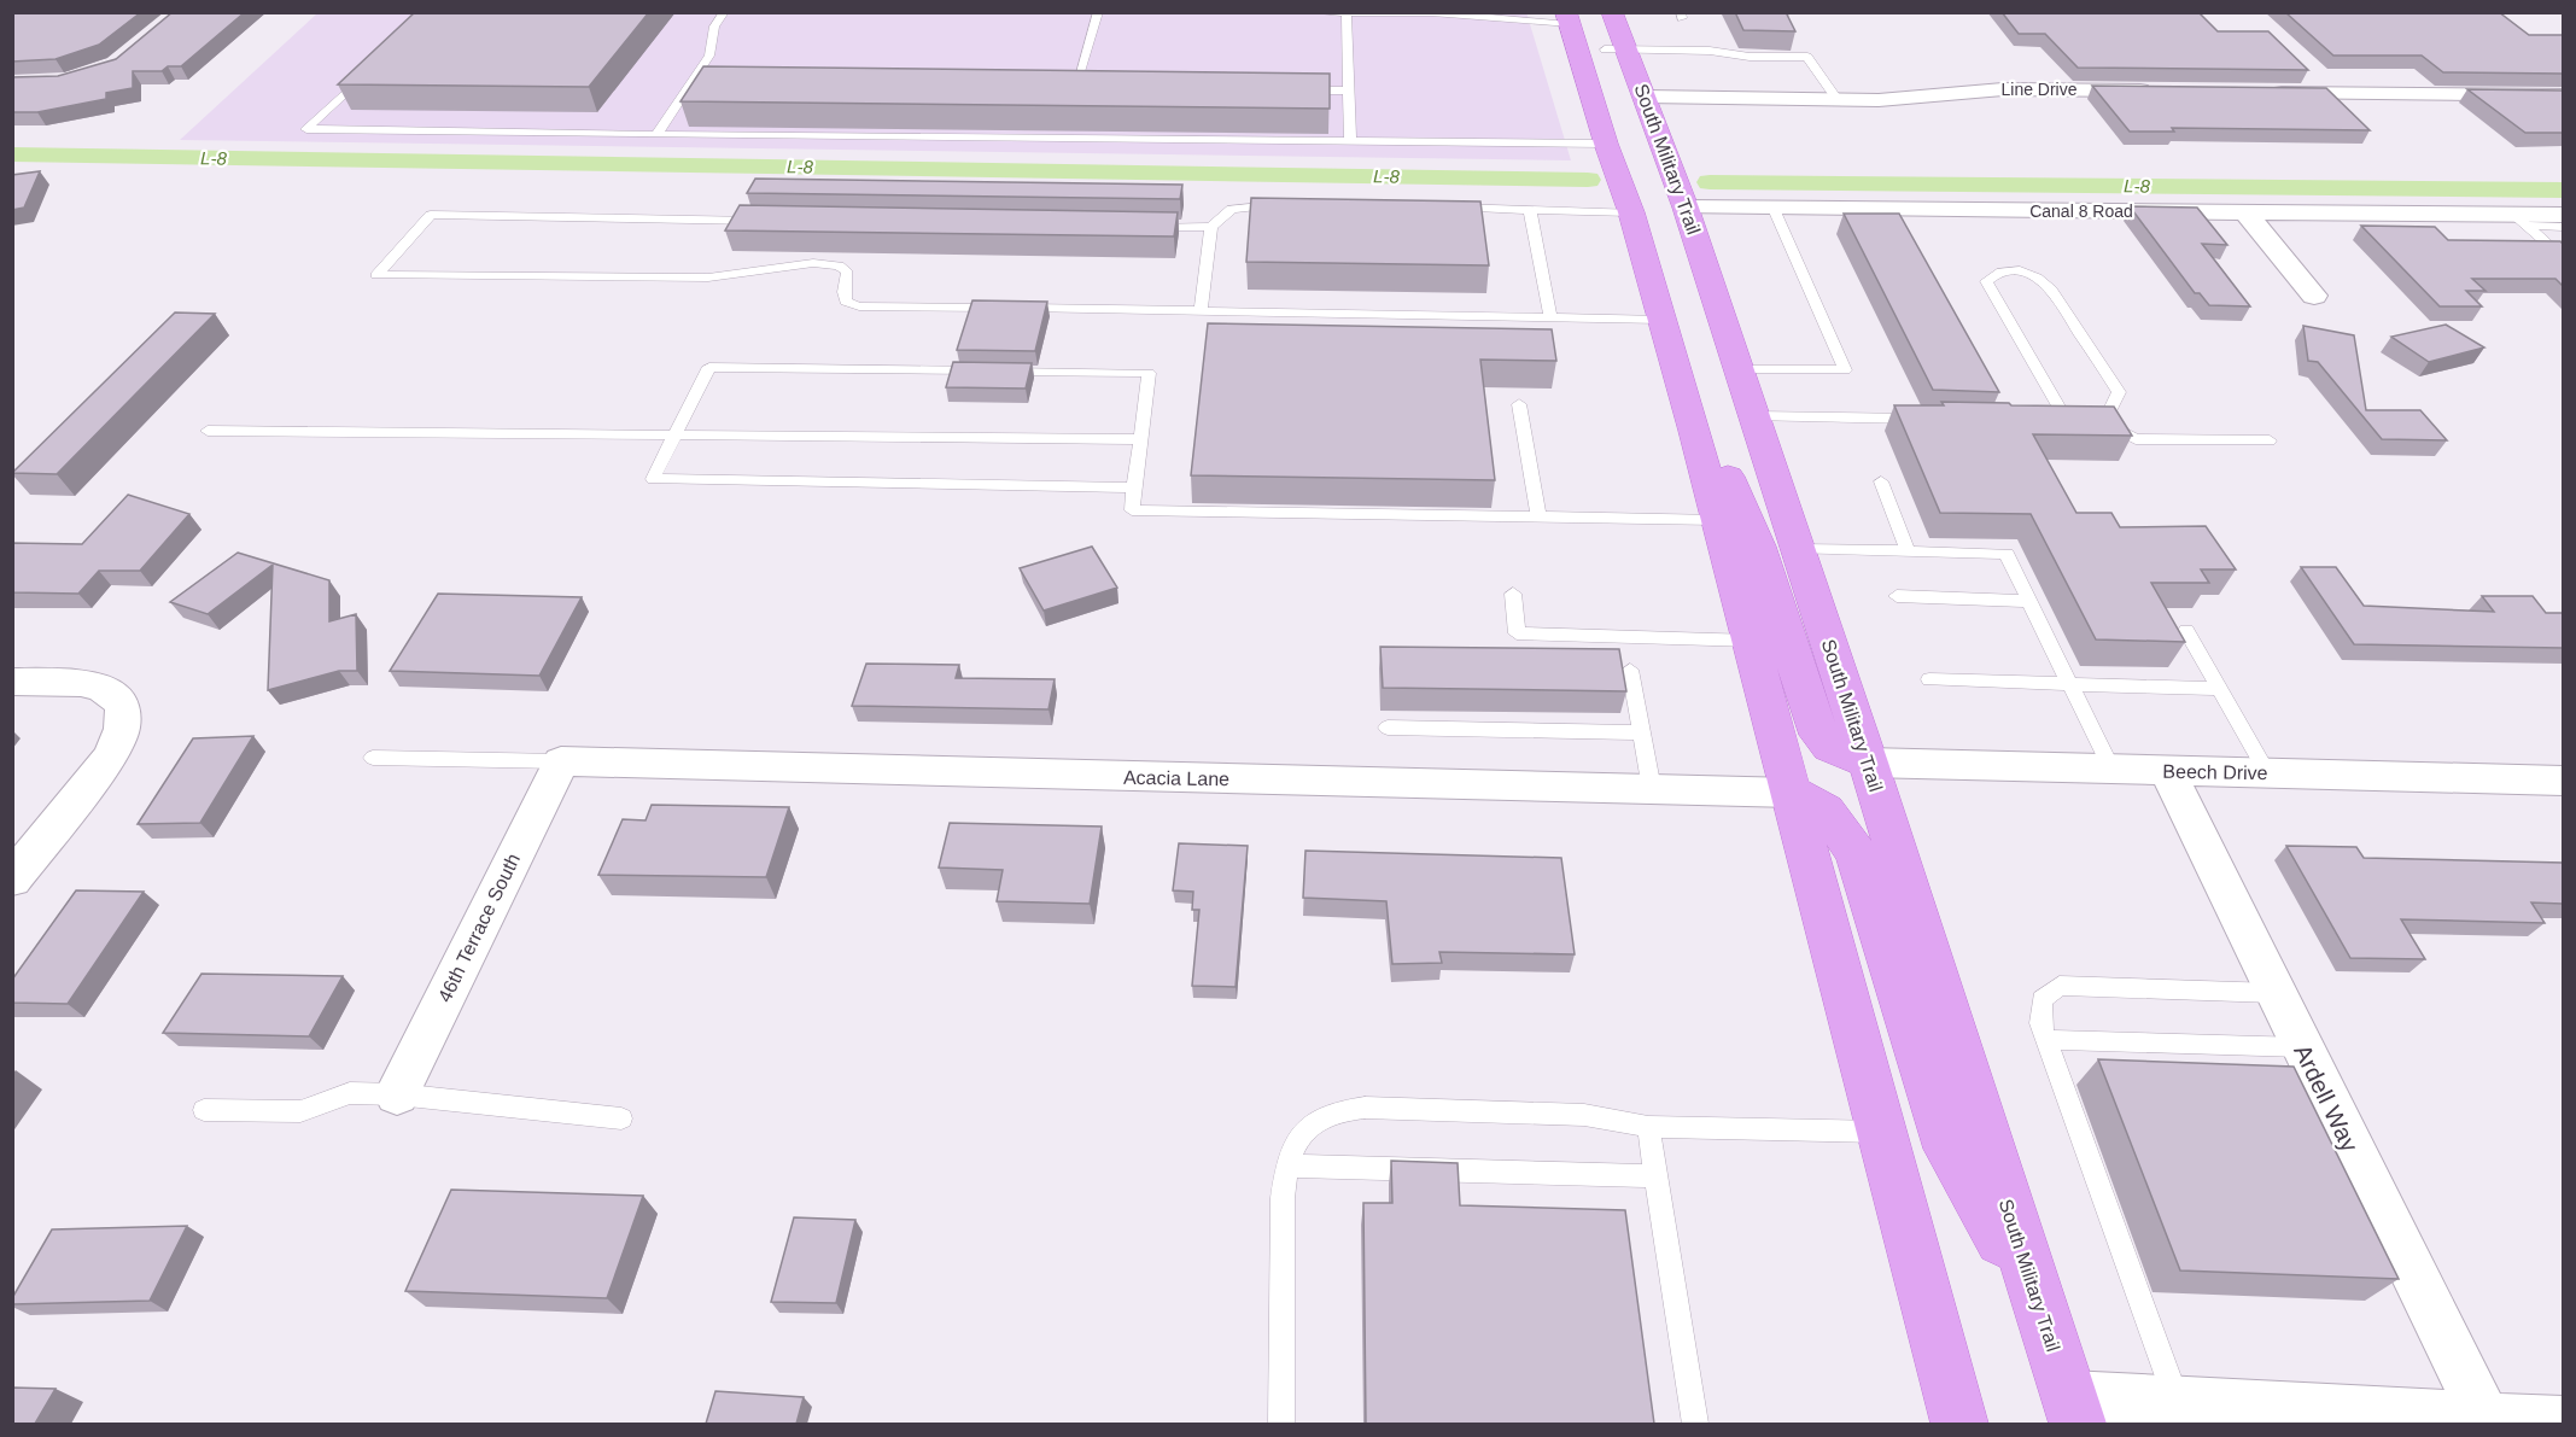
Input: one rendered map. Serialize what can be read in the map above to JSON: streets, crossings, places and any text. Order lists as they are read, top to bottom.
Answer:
{
  "streets": {
    "main road": ["South Military Trail"],
    "street": [
      "Line Drive",
      "Canal 8 Road",
      "Beech Drive",
      "Acacia Lane",
      "46th Terrace South",
      "Ardell Way"
    ]
  },
  "crossings": [
    ["Line Drive", "South Military Trail"],
    ["South Military Trail", "Canal 8 Road"],
    ["South Military Trail", "Beech Drive"],
    ["Beech Drive", "Ardell Way"],
    ["Acacia Lane", "46th Terrace South"]
  ],
  "water": ["L-8"]
}
